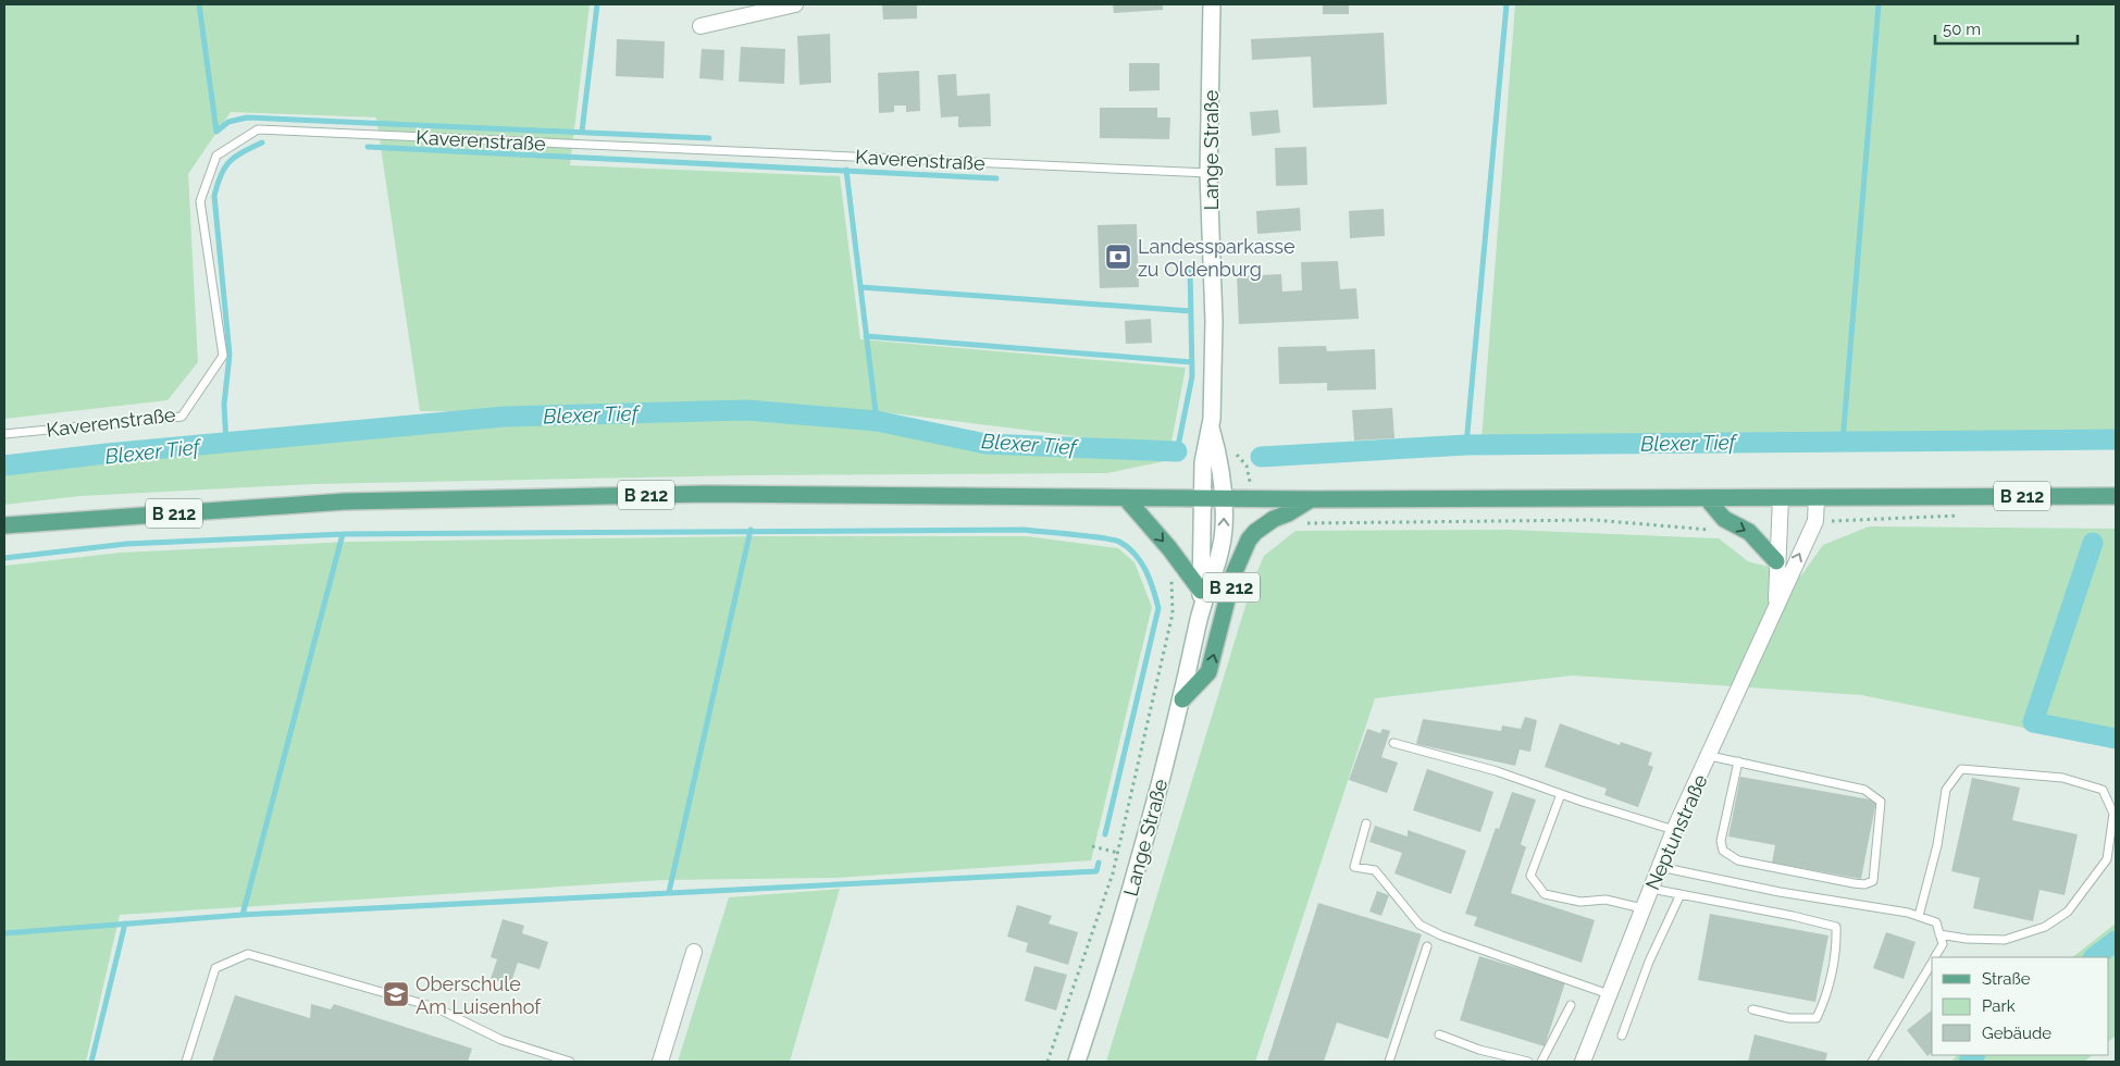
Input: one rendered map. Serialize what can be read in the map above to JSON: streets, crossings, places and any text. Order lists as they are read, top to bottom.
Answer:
{
  "streets": {
    "main road": ["B 212"],
    "street": ["Lange Straße", "Neptunstraße"],
    "lane": ["Kaverenstraße"]
  },
  "crossings": [
    ["Kaverenstraße", "Lange Straße"],
    ["Lange Straße", "B 212"],
    ["B 212", "Neptunstraße"]
  ],
  "water": ["Blexer Tief"],
  "places": {
    "bank": ["Landessparkasse zu Oldenburg"],
    "school or university": ["Oberschule Am Luisenhof"]
  },
  "legend": ["Straße", "Park", "Gebäude"],
  "scale_bar": "50 m"
}
